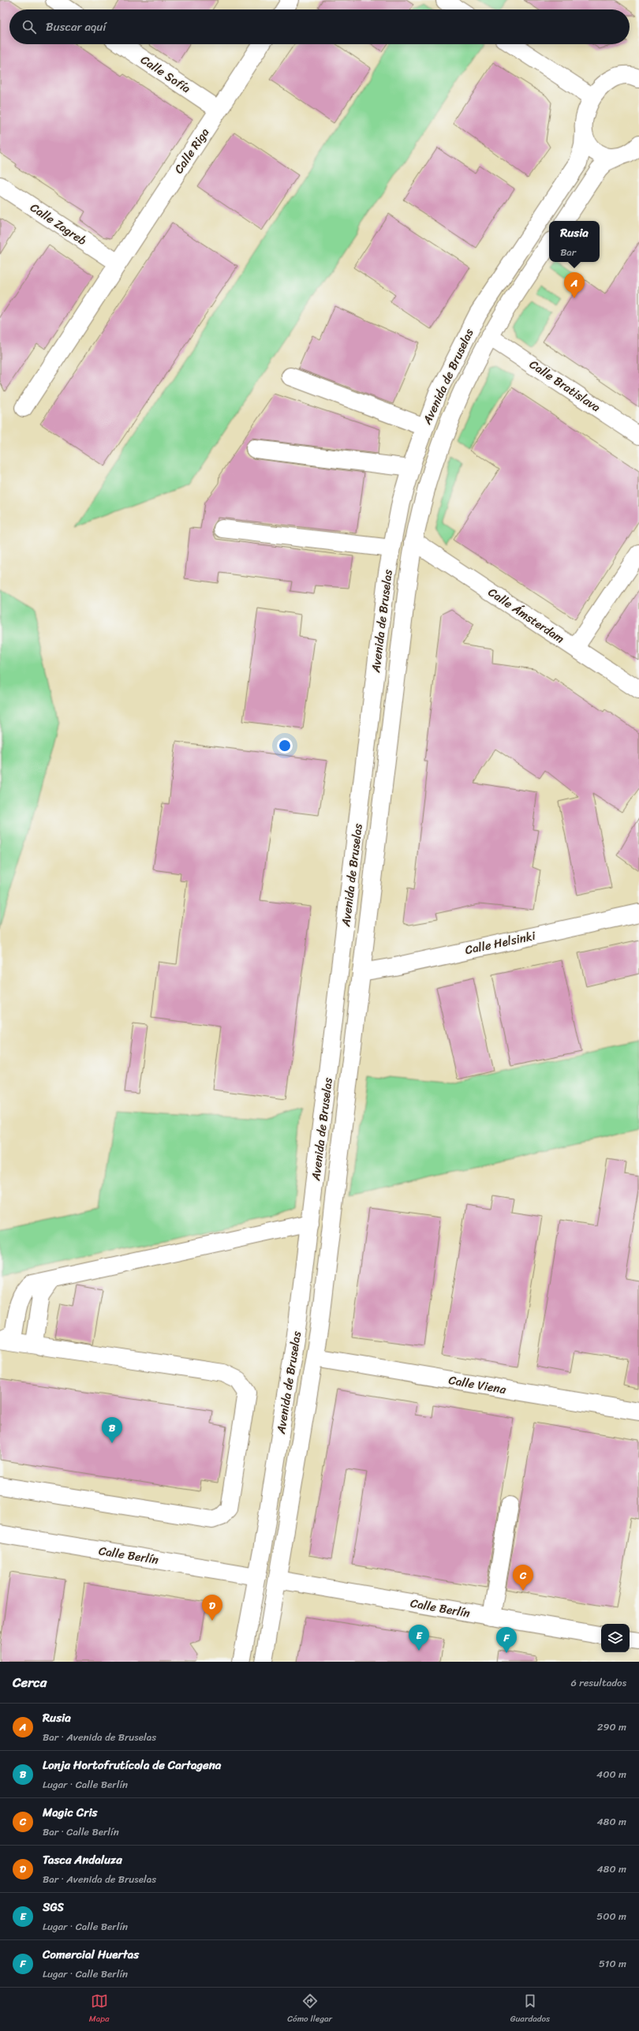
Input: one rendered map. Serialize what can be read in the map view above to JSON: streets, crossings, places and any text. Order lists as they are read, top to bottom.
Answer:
{
  "streets": {
    "main road": [
      "Calle Sofía",
      "Calle Riga",
      "Calle Zagreb",
      "Avenida de Bruselas",
      "Calle Bratislava",
      "Calle Ámsterdam",
      "Calle Helsinki",
      "Calle Viena",
      "Calle Berlín"
    ]
  },
  "crossings": [
    ["Calle Sofía", "Calle Riga"],
    ["Calle Riga", "Calle Zagreb"],
    ["Avenida de Bruselas", "Calle Bratislava"],
    ["Avenida de Bruselas", "Calle Ámsterdam"],
    ["Avenida de Bruselas", "Calle Helsinki"],
    ["Avenida de Bruselas", "Calle Viena"],
    ["Avenida de Bruselas", "Calle Berlín"]
  ],
  "page": {
    "search": "Buscar aquí",
    "popup": ["Rusia", "Bar"],
    "pins": [
      "A",
      "B",
      "C",
      "D",
      "E",
      "F"
    ],
    "heading": ["Cerca", "6 resultados"],
    "list": [
      {
        "mark": "A",
        "name": "Rusia",
        "note": "Bar · Avenida de Bruselas",
        "value": "290 m"
      },
      {
        "mark": "B",
        "name": "Lonja Hortofrutícola de Cartagena",
        "note": "Lugar · Calle Berlín",
        "value": "400 m"
      },
      {
        "mark": "C",
        "name": "Magic Cris",
        "note": "Bar · Calle Berlín",
        "value": "480 m"
      },
      {
        "mark": "D",
        "name": "Tasca Andaluza",
        "note": "Bar · Avenida de Bruselas",
        "value": "480 m"
      },
      {
        "mark": "E",
        "name": "SGS",
        "note": "Lugar · Calle Berlín",
        "value": "500 m"
      },
      {
        "mark": "F",
        "name": "Comercial Huertas",
        "note": "Lugar · Calle Berlín",
        "value": "510 m"
      }
    ],
    "nav": ["Mapa", "Cómo llegar", "Guardados"]
  }
}
